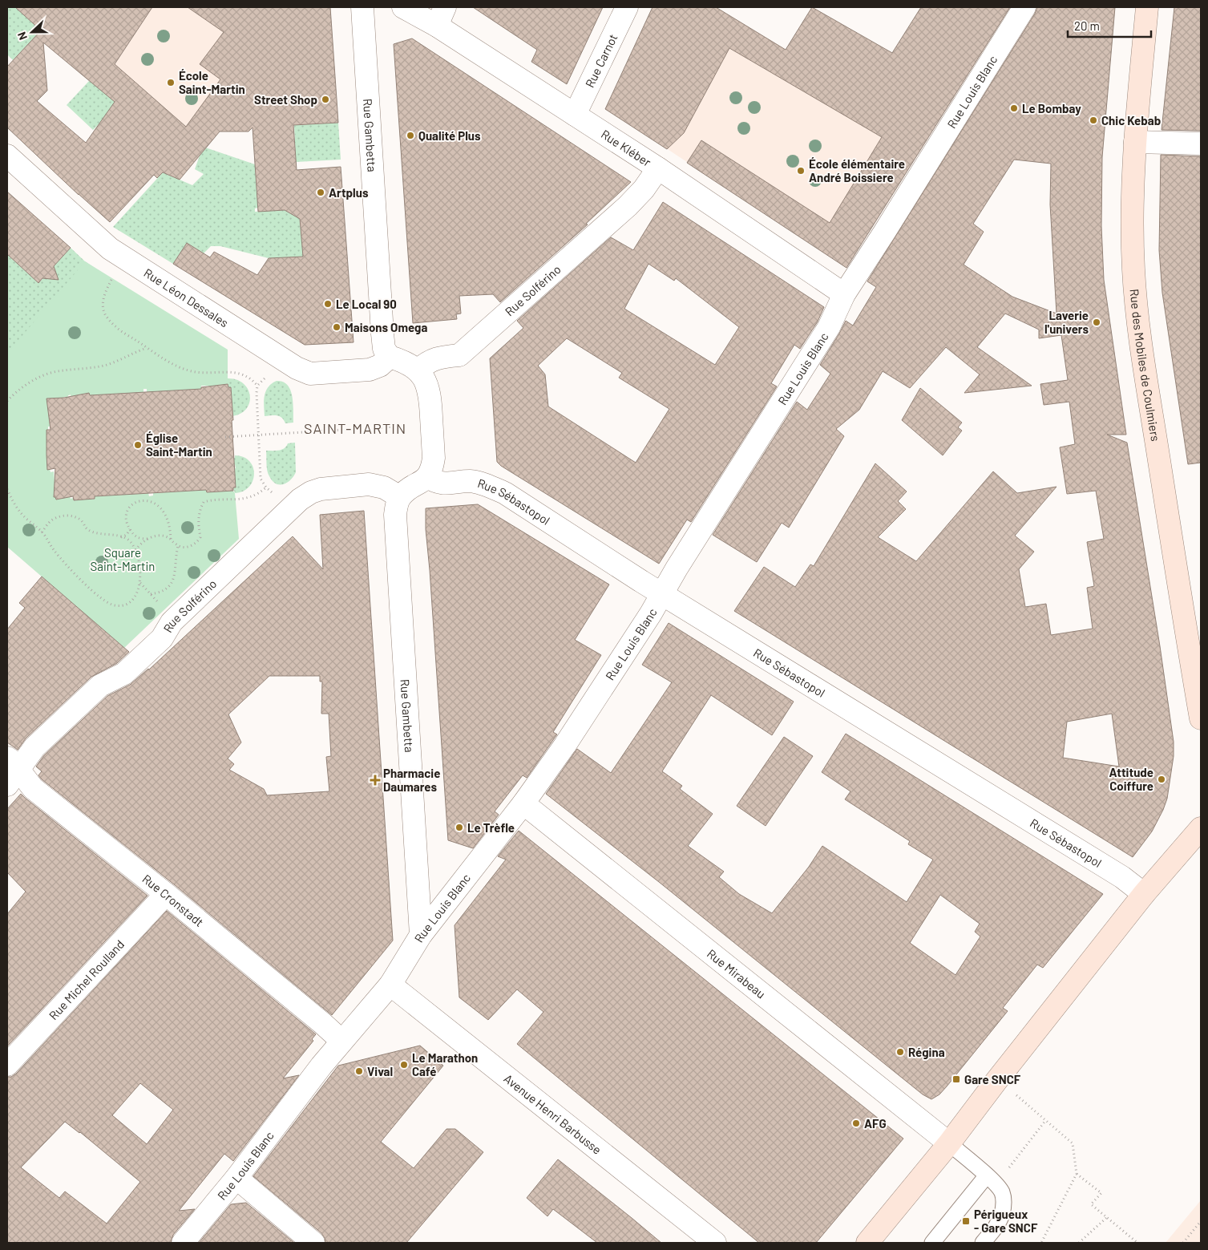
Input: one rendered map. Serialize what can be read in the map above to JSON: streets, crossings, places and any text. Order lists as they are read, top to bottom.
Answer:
{
  "streets": {
    "street": [
      "Rue Carnot",
      "Rue Louis Blanc",
      "Rue Gambetta",
      "Rue Kléber",
      "Rue Solférino",
      "Rue Léon Dessales",
      "Rue des Mobiles de Coulmiers",
      "Rue Sébastopol",
      "Rue Cronstadt",
      "Rue Mirabeau",
      "Rue Michel Roulland",
      "Avenue Henri Barbusse"
    ]
  },
  "crossings": [
    ["Rue Carnot", "Rue Kléber"],
    ["Rue Louis Blanc", "Rue Gambetta"],
    ["Rue Louis Blanc", "Rue Kléber"],
    ["Rue Louis Blanc", "Rue Sébastopol"],
    ["Rue Louis Blanc", "Rue Cronstadt"],
    ["Rue Louis Blanc", "Rue Mirabeau"],
    ["Rue Louis Blanc", "Avenue Henri Barbusse"],
    ["Rue Gambetta", "Rue Solférino"],
    ["Rue Gambetta", "Rue Léon Dessales"],
    ["Rue Kléber", "Rue Solférino"],
    ["Rue Solférino", "Rue Cronstadt"],
    ["Rue Cronstadt", "Rue Michel Roulland"]
  ],
  "districts": ["SAINT-MARTIN"],
  "parks": ["Square Saint-Martin"],
  "places": {
    "other": [
      "École Saint-Martin",
      "Street Shop",
      "Le Bombay",
      "Chic Kebab",
      "Qualité Plus",
      "École élémentaire André Boissiere",
      "Artplus",
      "Le Local 90",
      "Laverie l'univers",
      "Maisons Omega",
      "Église Saint-Martin",
      "Attitude Coiffure",
      "Le Trèfle",
      "Régina",
      "Le Marathon Café",
      "Vival",
      "AFG"
    ],
    "health": ["Pharmacie Daumares"],
    "transit": ["Gare SNCF", "Périgueux - Gare SNCF"]
  },
  "scale_bar": "20 m",
  "north": "left"
}
